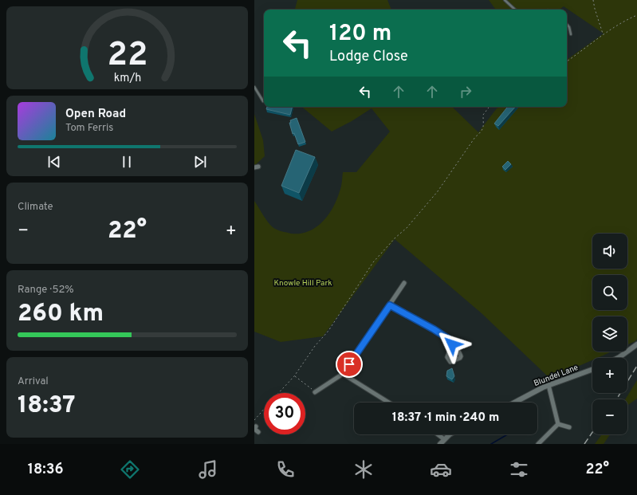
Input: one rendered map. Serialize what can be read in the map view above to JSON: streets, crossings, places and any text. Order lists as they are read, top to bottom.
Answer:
{
  "streets": {
    "street": ["Blundel Lane"]
  },
  "parks": ["Knowle Hill Park"],
  "page": {
    "turn": ["120 m", "Lodge Close"],
    "song": ["Open Road", "Tom Ferris"],
    "tile": [
      "Climate",
      ["Range · 52%", "260 km"],
      ["Arrival", "18:37"]
    ],
    "heat": ["−", "22°", "+"],
    "map_buttons": ["+", "−"],
    "limit": "30",
    "trip": "18:37 · 1 min · 240 m",
    "tabs": ["18:36", "22°"],
    "gauge": ["22", "km/h"]
  }
}
